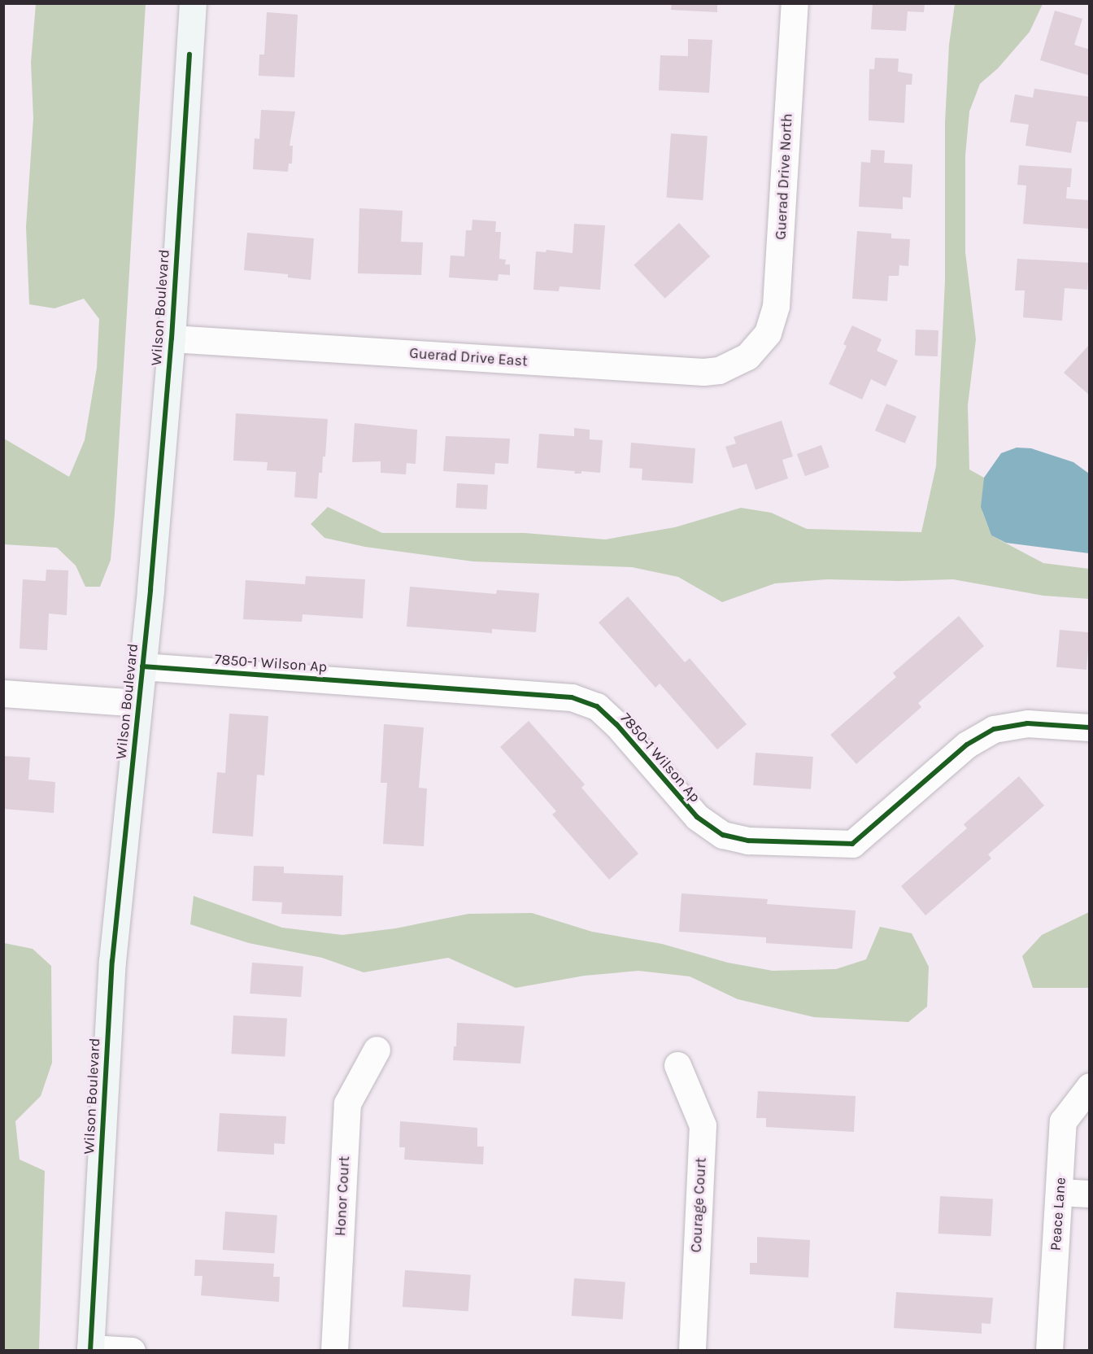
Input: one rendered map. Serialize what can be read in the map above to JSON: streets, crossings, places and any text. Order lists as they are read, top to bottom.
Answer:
{
  "streets": {
    "main road": ["Wilson Boulevard"],
    "street": [
      "Guerad Drive North",
      "Guerad Drive East",
      "7850-1 Wilson Ap",
      "Honor Court",
      "Courage Court",
      "Peace Lane"
    ]
  },
  "crossings": [
    ["Guerad Drive North", "Guerad Drive East"],
    ["Wilson Boulevard", "Guerad Drive East"],
    ["Wilson Boulevard", "7850-1 Wilson Ap"]
  ]
}
